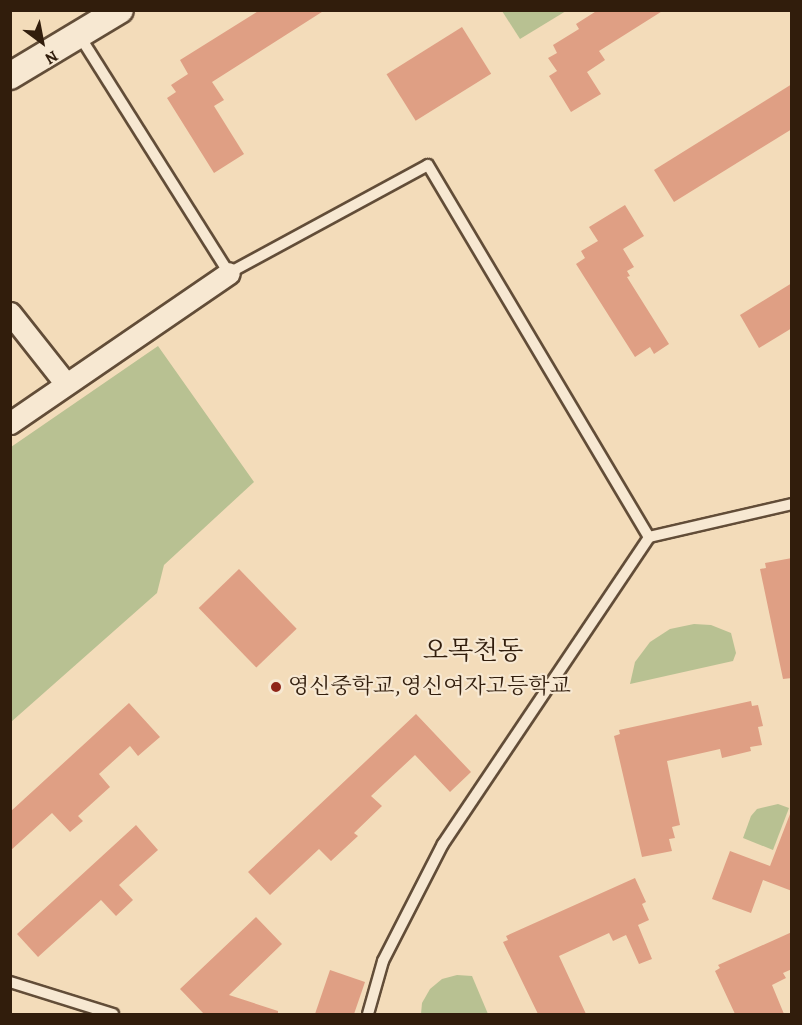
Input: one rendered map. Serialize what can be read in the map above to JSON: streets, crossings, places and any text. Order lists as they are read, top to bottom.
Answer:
{
  "districts": ["오목천동"],
  "places": ["영신중학교,영신여자고등학교"],
  "north": "bottom right"
}
